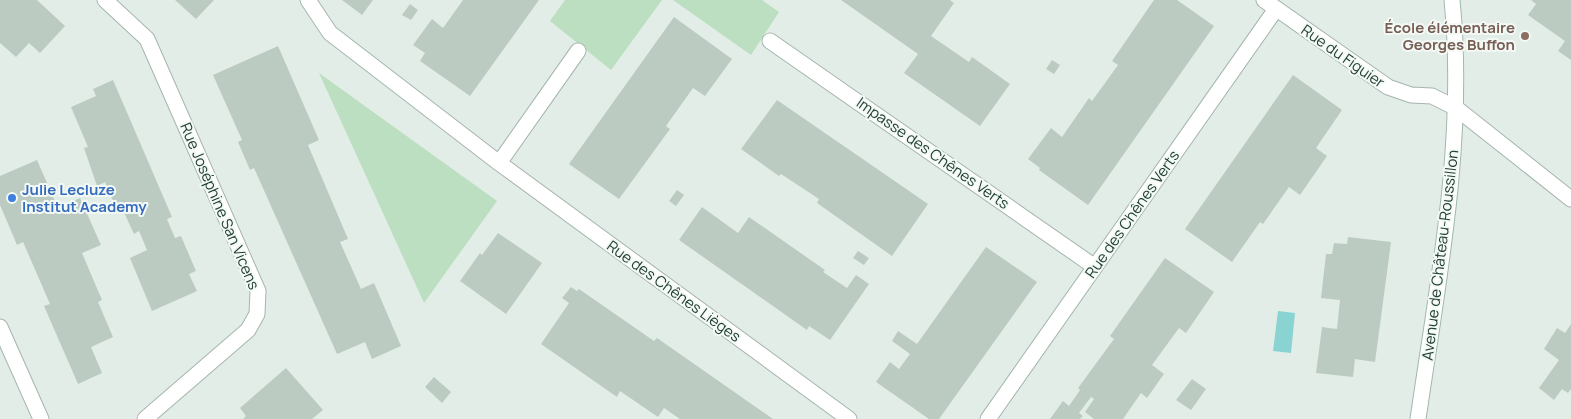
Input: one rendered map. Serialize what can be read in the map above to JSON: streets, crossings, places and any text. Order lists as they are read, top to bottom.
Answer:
{
  "streets": {
    "street": [
      "Rue du Figuier",
      "Impasse des Chênes Verts",
      "Rue Joséphine San Vicens",
      "Rue des Chênes Verts",
      "Avenue de Château-Roussillon",
      "Rue des Chênes Lièges"
    ]
  },
  "crossings": [
    ["Rue du Figuier", "Rue des Chênes Verts"],
    ["Rue du Figuier", "Avenue de Château-Roussillon"],
    ["Impasse des Chênes Verts", "Rue des Chênes Verts"]
  ],
  "places": ["École élémentaire Georges Buffon", "Julie Lecluze Institut Academy"]
}
